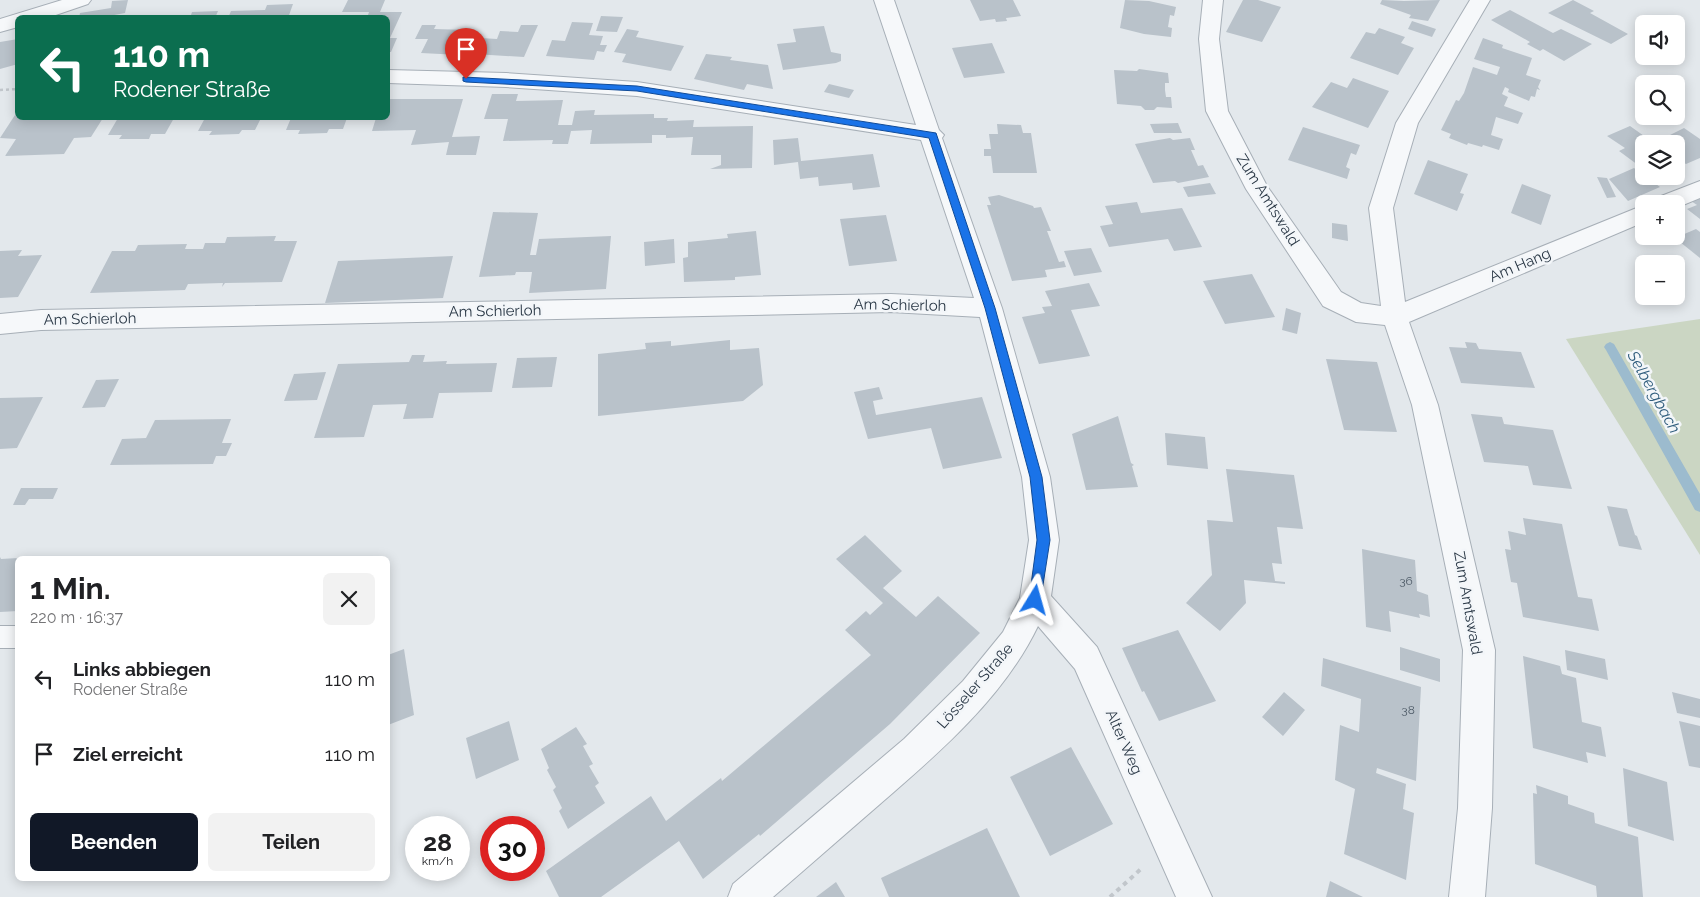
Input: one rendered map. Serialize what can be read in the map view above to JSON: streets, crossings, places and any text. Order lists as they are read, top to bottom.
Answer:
{
  "streets": {
    "street": [
      "Zum Amtswald",
      "Am Hang",
      "Am Schierloh",
      "Lösseler Straße",
      "Alter Weg"
    ]
  },
  "crossings": [
    ["Zum Amtswald", "Am Hang"],
    ["Am Schierloh", "Lösseler Straße"],
    ["Lösseler Straße", "Alter Weg"]
  ],
  "water": ["Selbergbach"],
  "house_numbers": ["36", "38"],
  "page": {
    "map_buttons": ["+", "−"],
    "turn": ["110 m", "Rodener Straße"],
    "heading": ["1 Min.", "220 m · 16:37"],
    "list": [
      {
        "name": "Links abbiegen",
        "note": "Rodener Straße",
        "value": "110 m"
      },
      {
        "name": "Ziel erreicht",
        "value": "110 m"
      }
    ],
    "buttons": ["Beenden", "Teilen"],
    "speed": "28 km/h",
    "limit": "30"
  }
}
